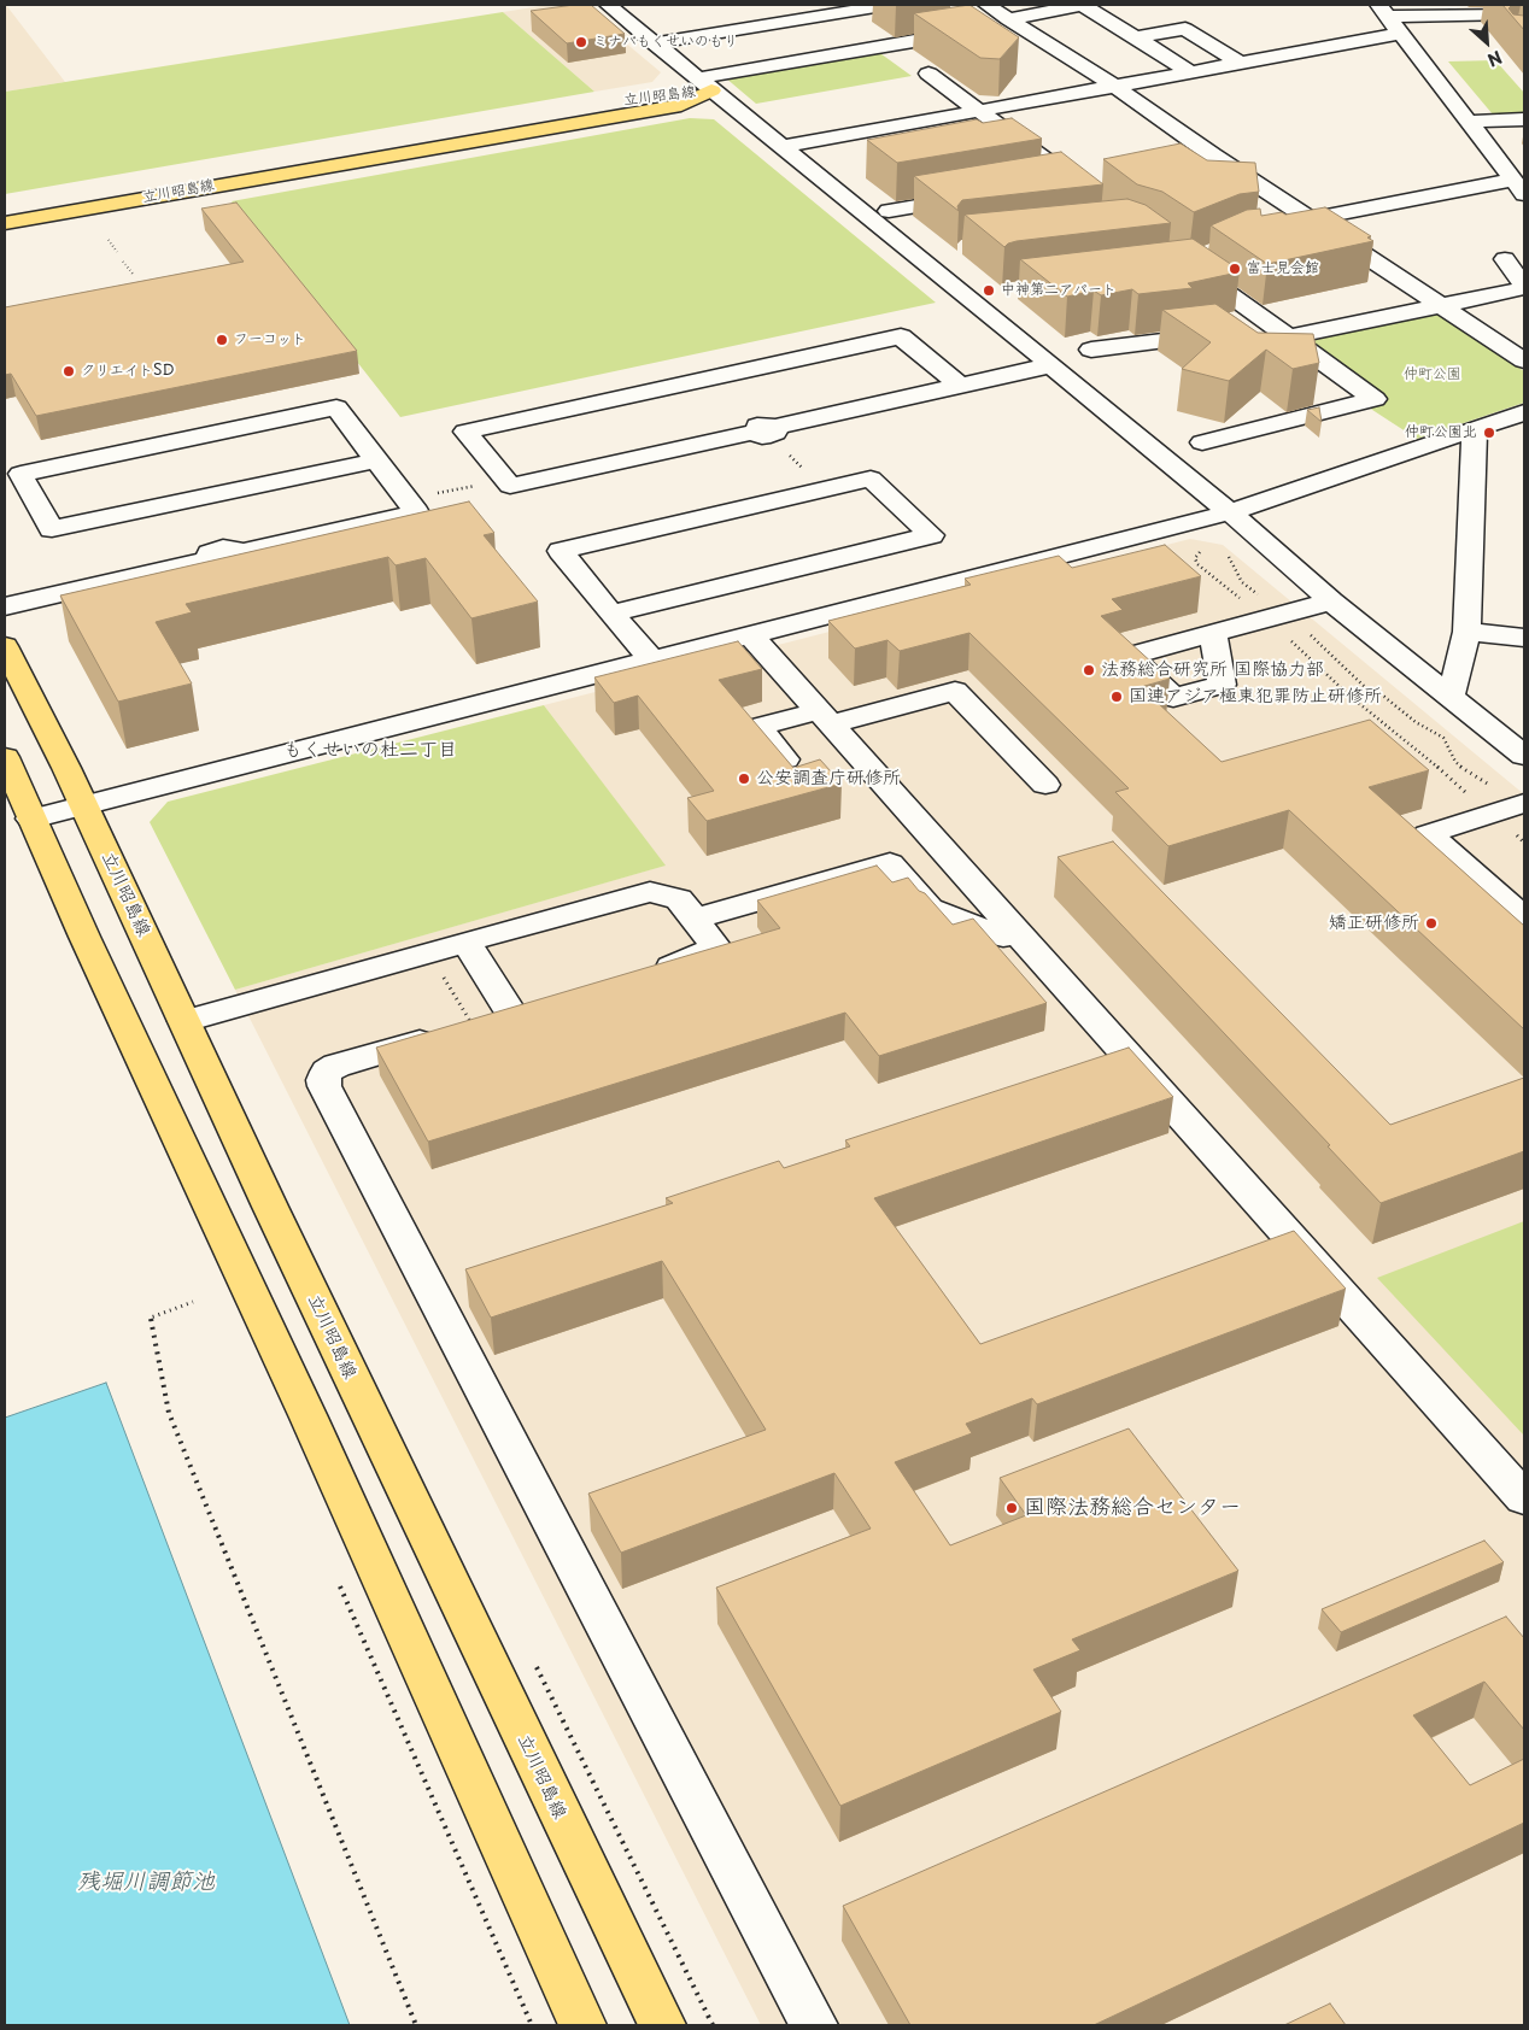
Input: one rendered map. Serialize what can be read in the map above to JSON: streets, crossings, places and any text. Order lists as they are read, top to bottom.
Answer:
{
  "streets": {
    "main road": ["立川昭島線"]
  },
  "districts": ["もくせいの杜二丁目"],
  "water": ["残堀川調節池"],
  "parks": ["仲町公園"],
  "places": [
    "ミナバもくせいのもり",
    "富士見会館",
    "中神第二アパート",
    "フーコット",
    "クリエイトSD",
    "仲町公園北",
    "法務総合研究所 国際協力部",
    "国連アジア極東犯罪防止研修所",
    "公安調査庁研修所",
    "矯正研修所",
    "国際法務総合センター"
  ],
  "north": "bottom right"
}
